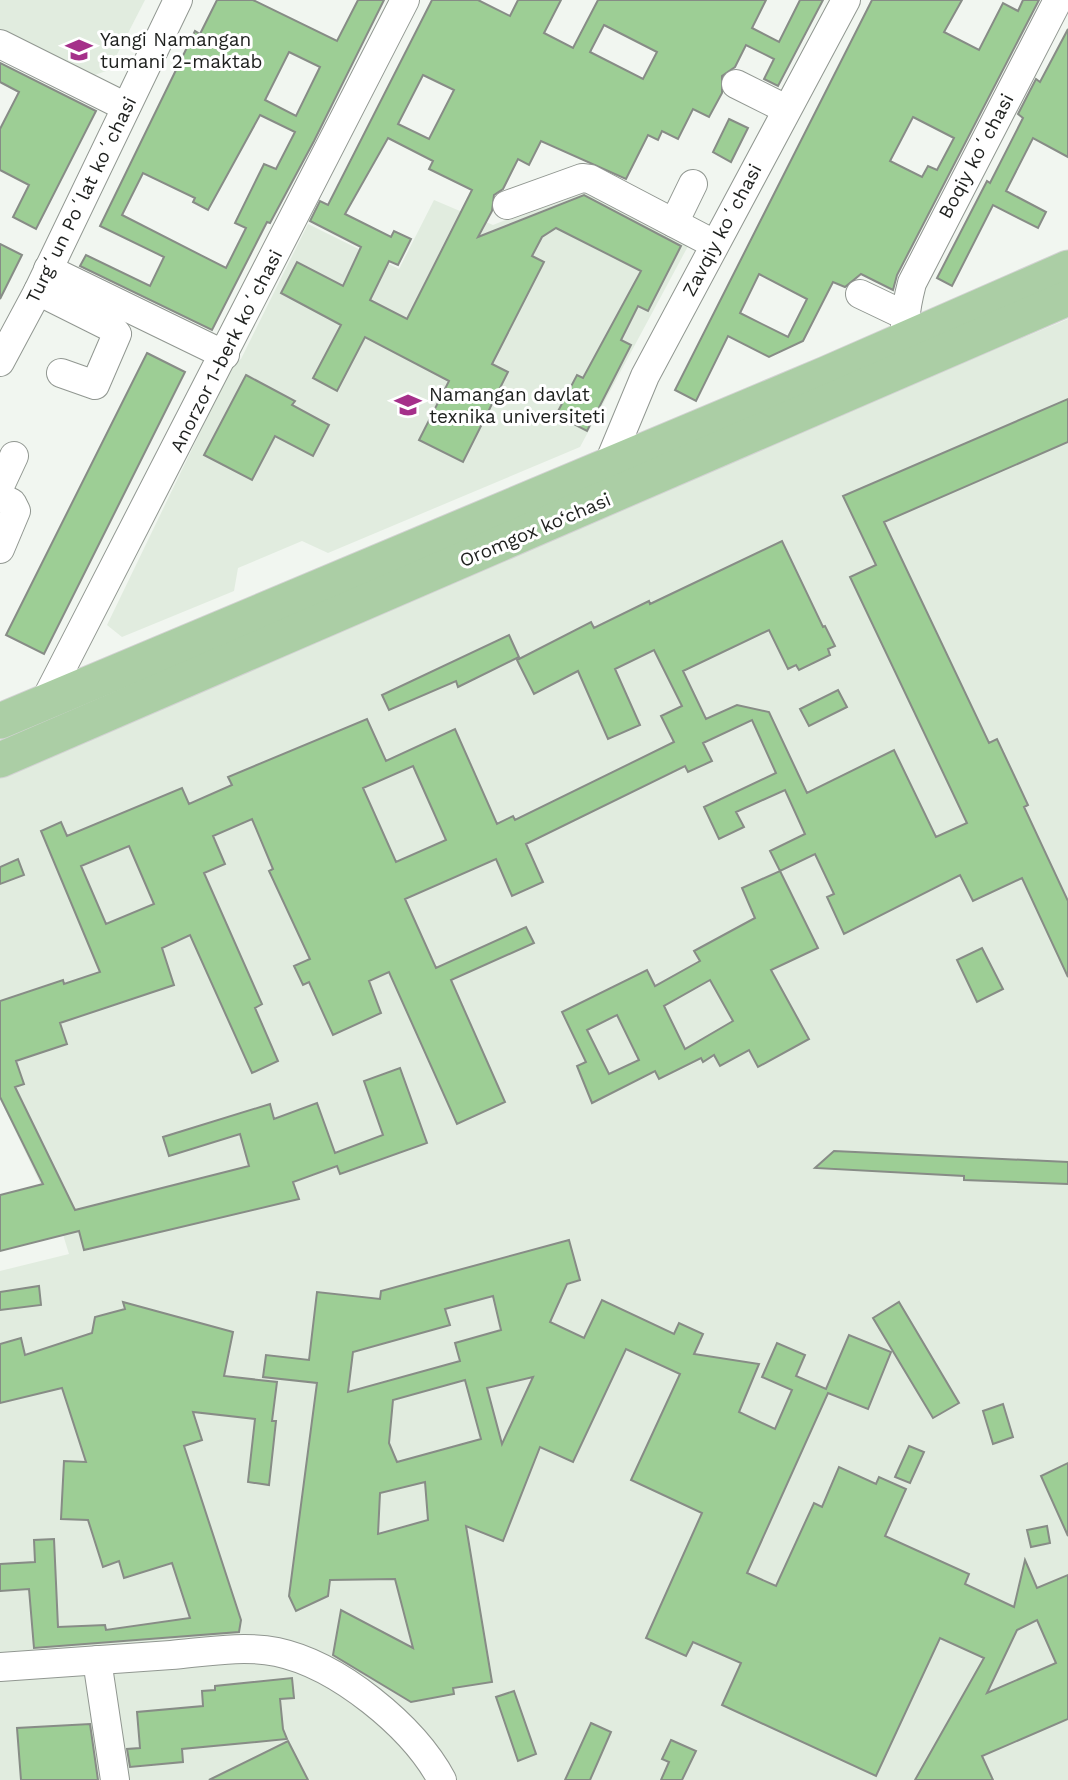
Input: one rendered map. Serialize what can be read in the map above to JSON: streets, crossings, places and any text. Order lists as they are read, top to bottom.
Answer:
{
  "streets": {
    "main road": ["Oromgox ko‘chasi"],
    "street": [
      "Boqiy koʻchasi",
      "Turgʻun Poʻlat koʻchasi",
      "Zavqiy koʻchasi",
      "Anorzor 1-berk koʻchasi"
    ]
  },
  "crossings": [
    ["Boqiy koʻchasi", "Oromgox ko‘chasi"],
    ["Zavqiy koʻchasi", "Oromgox ko‘chasi"],
    ["Anorzor 1-berk koʻchasi", "Oromgox ko‘chasi"]
  ],
  "places": {
    "school or university": ["Yangi Namangan tumani 2-maktab", "Namangan davlat texnika universiteti"]
  }
}
